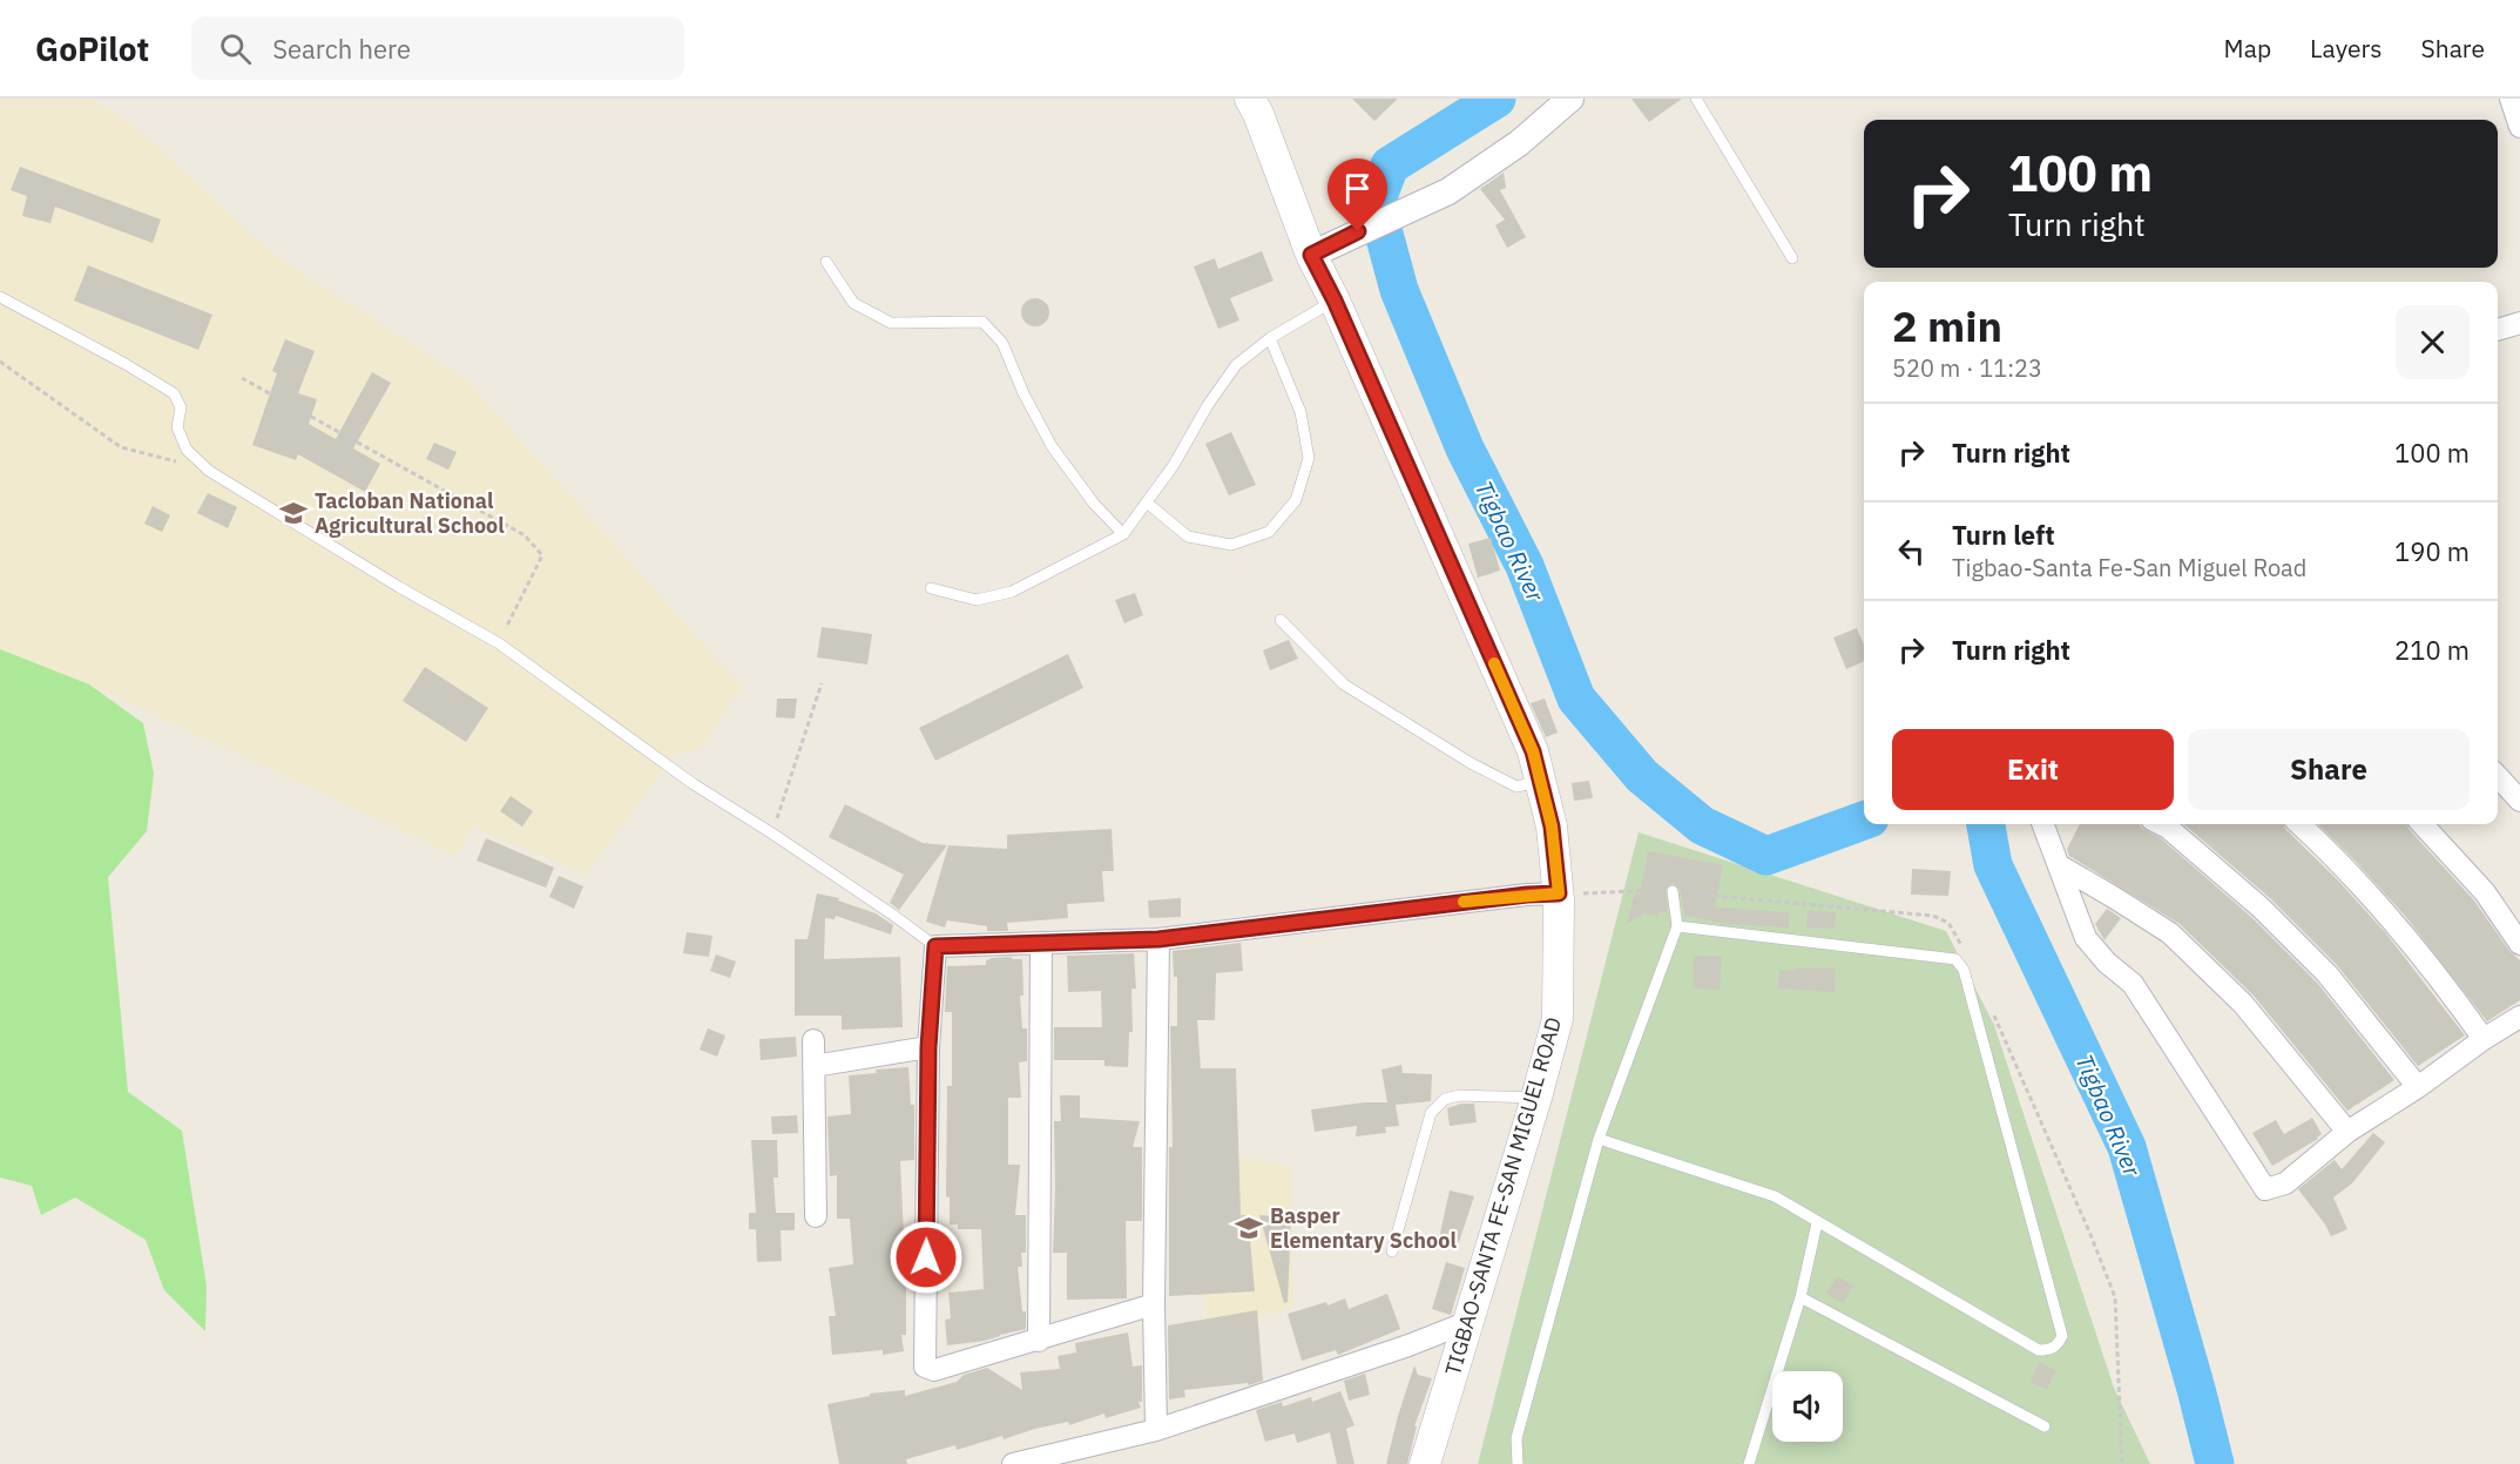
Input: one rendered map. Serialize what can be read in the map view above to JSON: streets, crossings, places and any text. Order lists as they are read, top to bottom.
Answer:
{
  "streets": {
    "main road": ["TIGBAO-SANTA FE-SAN MIGUEL ROAD"]
  },
  "water": ["Tigbao River"],
  "places": {
    "school or university": ["Tacloban National Agricultural School", "Basper Elementary School"]
  },
  "page": {
    "header": "GoPilot",
    "search": "Search here",
    "nav": ["Map", "Layers", "Share"],
    "turn": ["100 m", "Turn right"],
    "heading": ["2 min", "520 m · 11:23"],
    "list": [
      {
        "name": "Turn right",
        "value": "100 m"
      },
      {
        "name": "Turn left",
        "note": "Tigbao-Santa Fe-San Miguel Road",
        "value": "190 m"
      },
      {
        "name": "Turn right",
        "value": "210 m"
      }
    ],
    "buttons": ["Exit", "Share"]
  }
}
